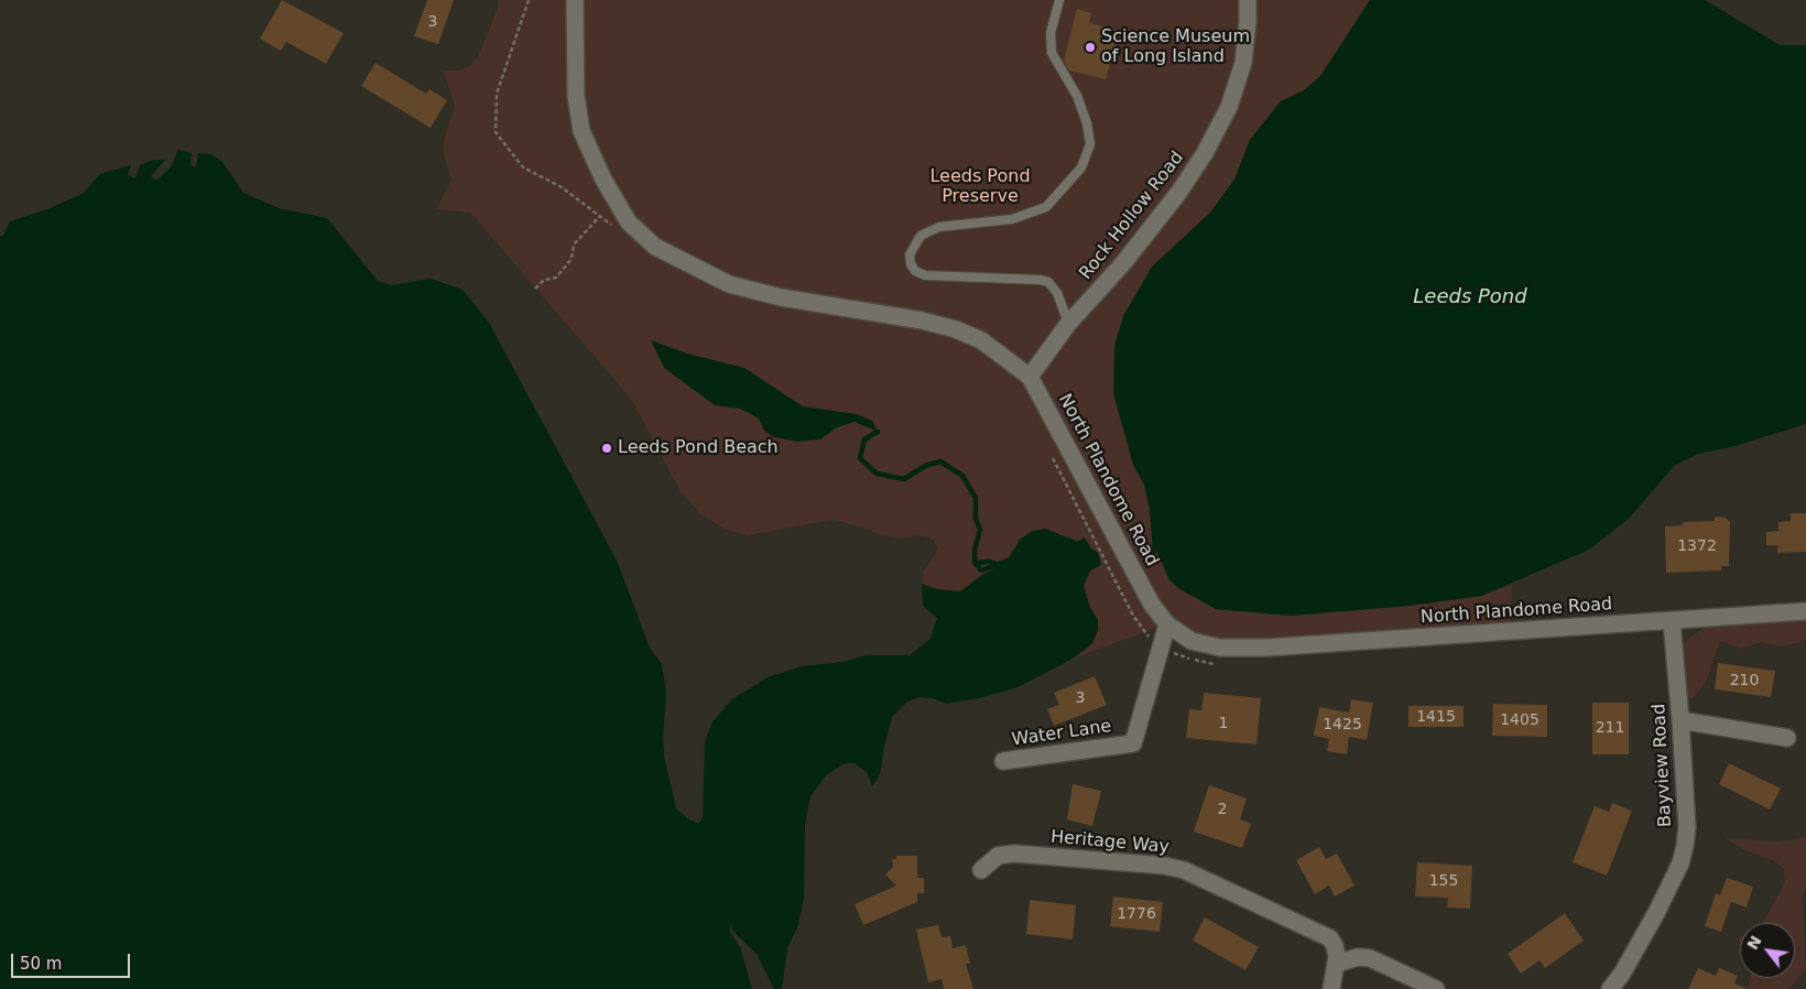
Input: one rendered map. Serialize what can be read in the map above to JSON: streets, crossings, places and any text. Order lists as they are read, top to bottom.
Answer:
{
  "streets": {
    "street": [
      "Rock Hollow Road",
      "North Plandome Road",
      "Water Lane",
      "Bayview Road",
      "Heritage Way"
    ]
  },
  "crossings": [
    ["Rock Hollow Road", "North Plandome Road"],
    ["North Plandome Road", "Water Lane"],
    ["North Plandome Road", "Bayview Road"]
  ],
  "water": ["Leeds Pond"],
  "parks": ["Leeds Pond Preserve"],
  "places": ["Science Museum of Long Island", "Leeds Pond Beach"],
  "house_numbers": [
    "3",
    "1372",
    "210",
    "3",
    "1415",
    "1405",
    "1",
    "1425",
    "211",
    "2",
    "155",
    "1776"
  ],
  "scale_bar": "50 m",
  "north": "top left"
}
